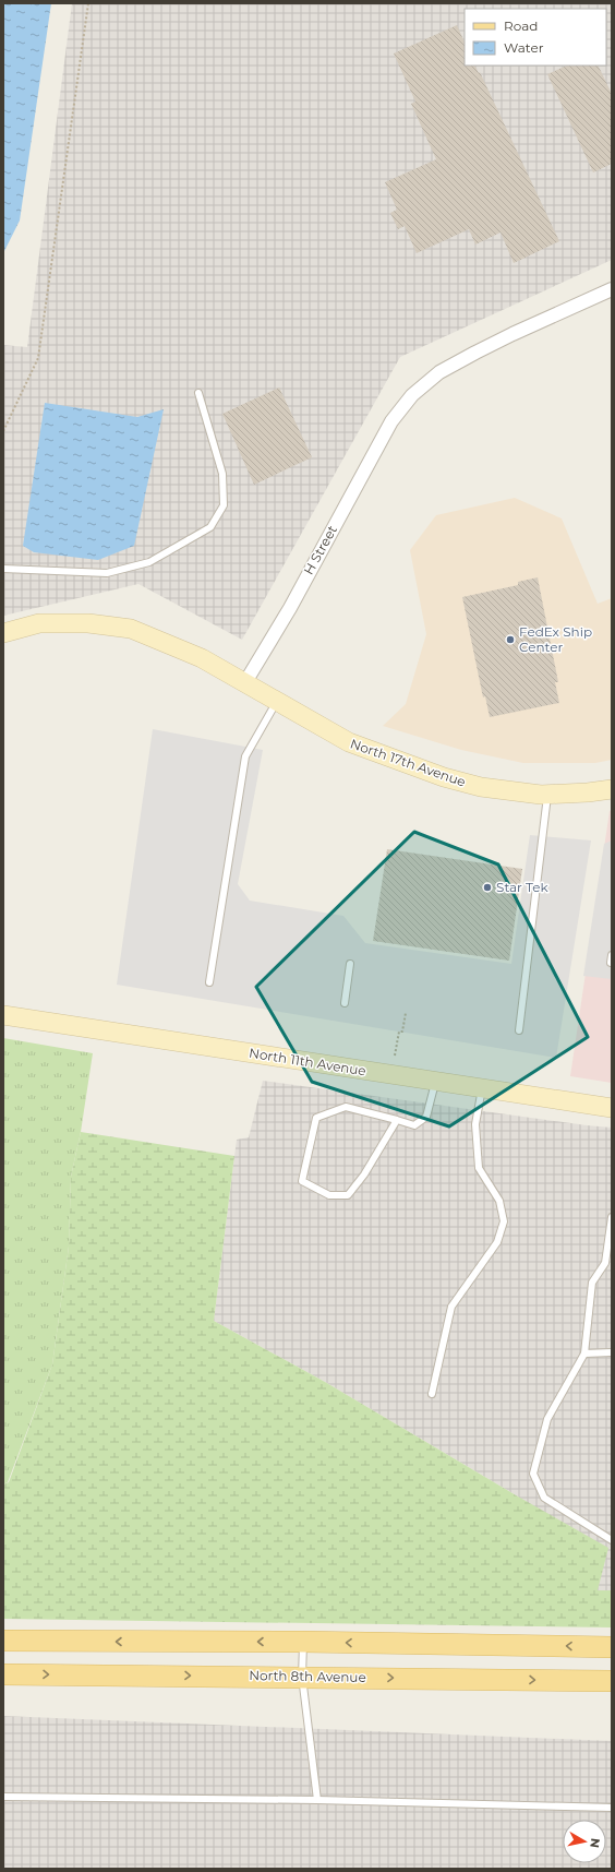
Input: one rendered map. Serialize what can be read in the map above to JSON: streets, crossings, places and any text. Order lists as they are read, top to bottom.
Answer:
{
  "streets": {
    "main road": ["North 8th Avenue"],
    "street": ["H Street", "North 17th Avenue", "North 11th Avenue"]
  },
  "crossings": [
    ["H Street", "North 17th Avenue"]
  ],
  "places": ["FedEx Ship Center", "Star Tek"],
  "legend": ["Road", "Water"],
  "north": "right"
}
